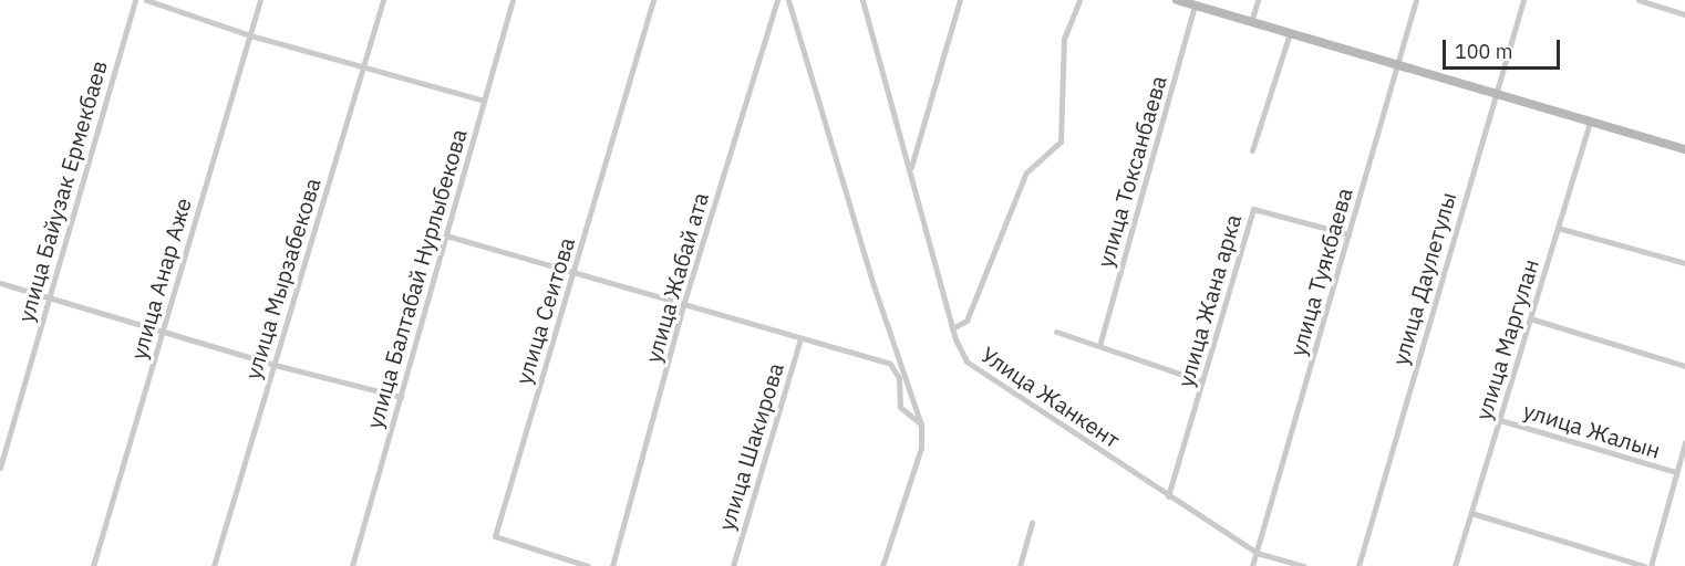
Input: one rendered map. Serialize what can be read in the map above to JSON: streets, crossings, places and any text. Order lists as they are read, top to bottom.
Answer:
{
  "streets": {
    "street": [
      "улица Токсанбаева",
      "улица Байузак Ермекбаев",
      "улица Туякбаева",
      "улица Жабай ата",
      "улица Анар Аже",
      "улица Мырзабекова",
      "улица Балтабай Нурлыбекова",
      "улица Даулетулы",
      "улица Жана арка",
      "улица Сеитова",
      "улица Маргулан",
      "Улица Жанкент",
      "улица Жалын",
      "улица Шакирова"
    ]
  },
  "crossings": [
    ["улица Туякбаева", "улица Жана арка"],
    ["улица Туякбаева", "Улица Жанкент"],
    ["улица Жана арка", "Улица Жанкент"],
    ["улица Маргулан", "улица Жалын"]
  ],
  "scale_bar": "100 m"
}
